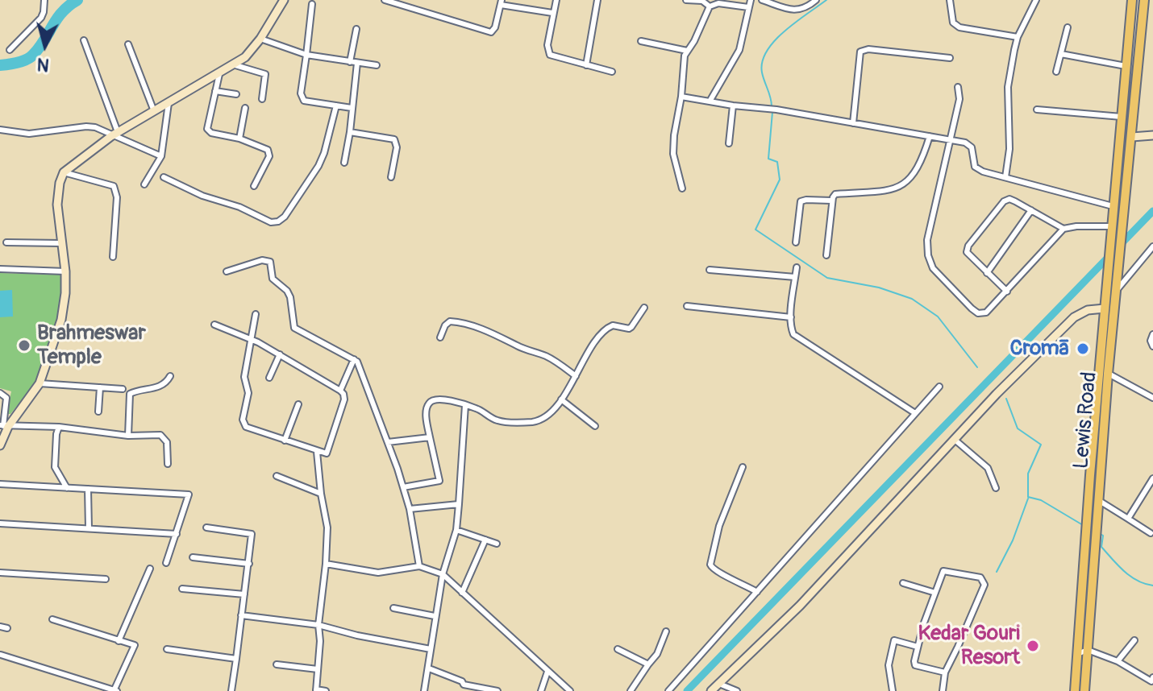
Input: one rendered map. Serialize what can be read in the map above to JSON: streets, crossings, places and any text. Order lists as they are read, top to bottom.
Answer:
{
  "streets": {
    "main road": ["Lewis Road"]
  },
  "places": ["Brahmeswar Temple", "Cromā", "Kedar Gouri Resort"],
  "north": "bottom"
}
